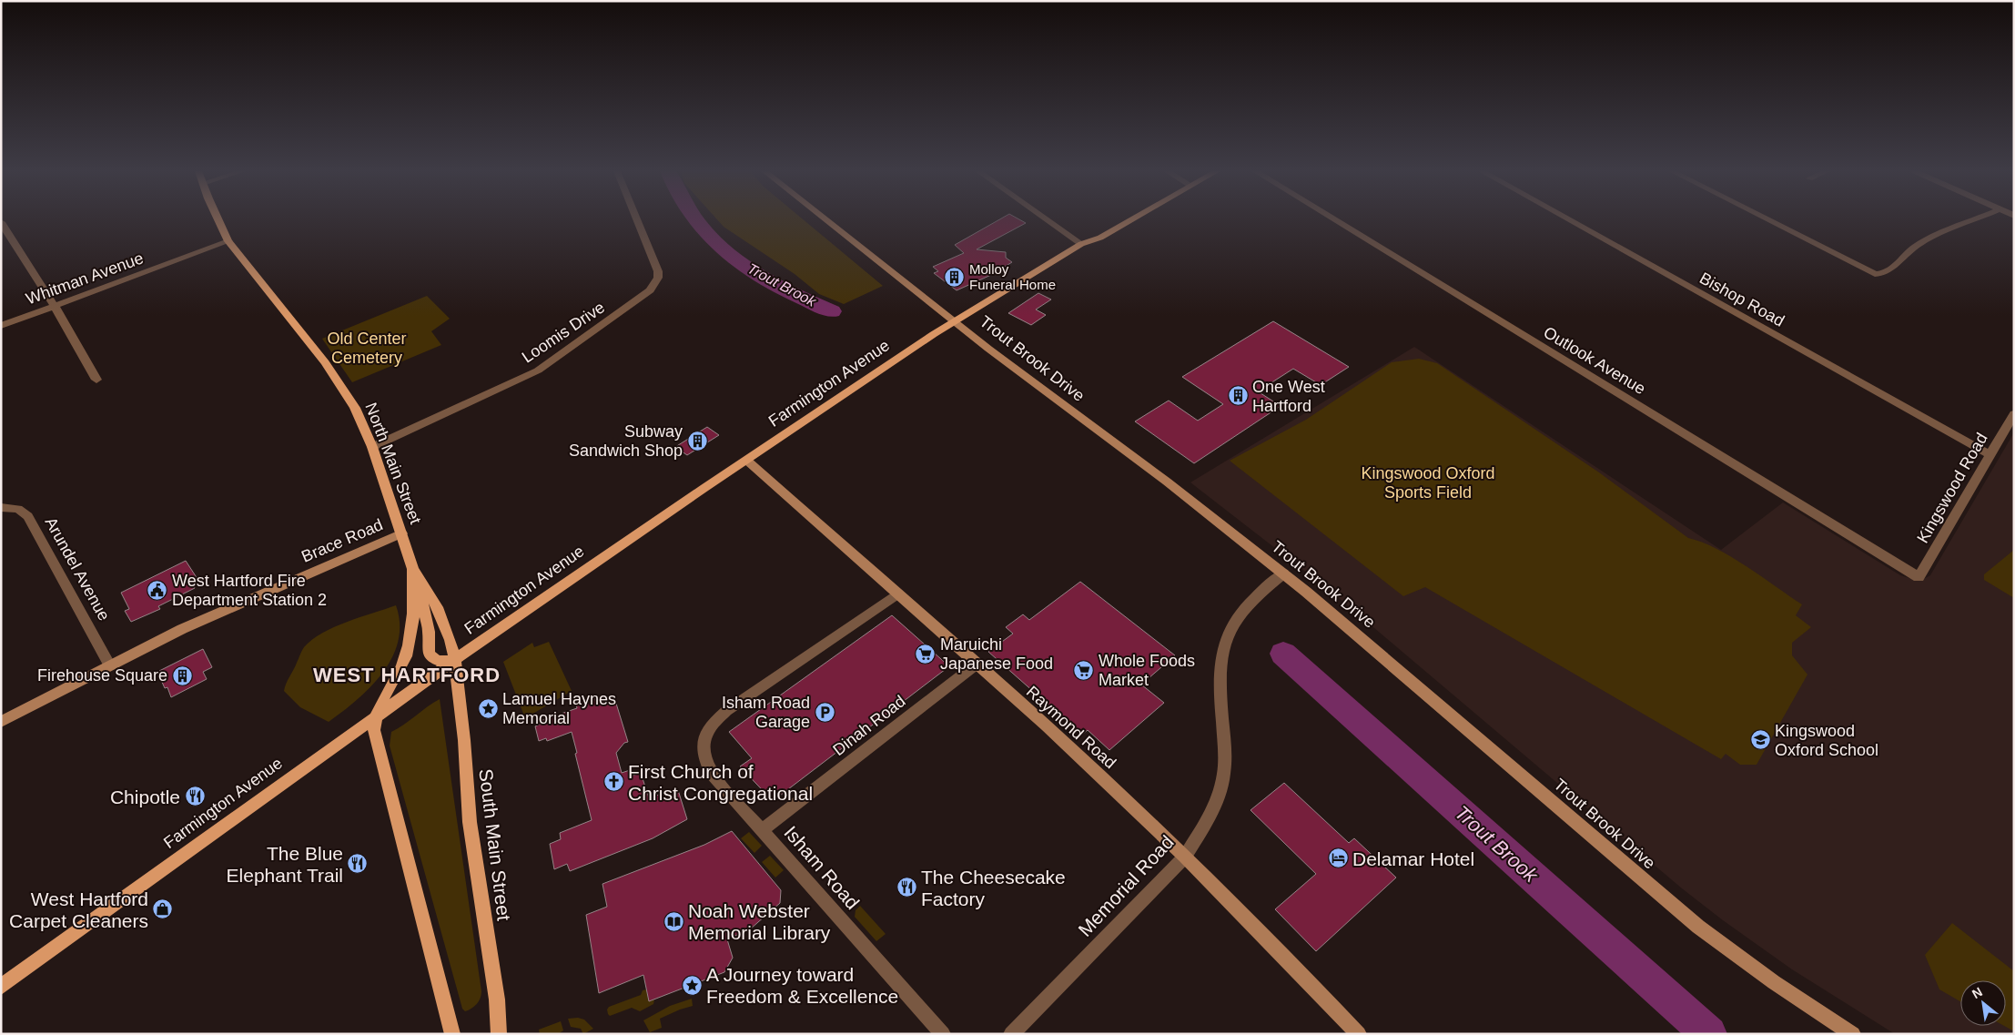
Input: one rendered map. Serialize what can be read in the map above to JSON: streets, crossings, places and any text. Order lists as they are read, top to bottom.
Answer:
{
  "streets": {
    "main road": [
      "Trout Brook Drive",
      "Farmington Avenue",
      "North Main Street",
      "Brace Road",
      "Raymond Road",
      "South Main Street"
    ],
    "street": [
      "Whitman Avenue",
      "Bishop Road",
      "Loomis Drive",
      "Outlook Avenue",
      "Kingswood Road",
      "Arundel Avenue",
      "Dinah Road",
      "Isham Road",
      "Memorial Road"
    ]
  },
  "crossings": [
    ["Whitman Avenue", "North Main Street"],
    ["Bishop Road", "Kingswood Road"],
    ["Loomis Drive", "North Main Street"],
    ["Trout Brook Drive", "Farmington Avenue"],
    ["Trout Brook Drive", "Memorial Road"],
    ["Outlook Avenue", "Kingswood Road"],
    ["Farmington Avenue", "North Main Street"],
    ["Farmington Avenue", "Raymond Road"],
    ["Farmington Avenue", "South Main Street"],
    ["North Main Street", "Brace Road"],
    ["North Main Street", "South Main Street"],
    ["Brace Road", "Arundel Avenue"],
    ["Dinah Road", "Raymond Road"],
    ["Dinah Road", "Isham Road"],
    ["Raymond Road", "Isham Road"],
    ["Raymond Road", "Memorial Road"]
  ],
  "districts": ["WEST HARTFORD"],
  "water": ["Trout Brook"],
  "parks": ["Old Center Cemetery", "Kingswood Oxford Sports Field"],
  "places": {
    "building": [
      "Molloy Funeral Home",
      "One West Hartford",
      "Subway Sandwich Shop",
      "Firehouse Square"
    ],
    "public building": ["West Hartford Fire Department Station 2"],
    "supermarket": ["Maruichi Japanese Food", "Whole Foods Market"],
    "place": ["Lamuel Haynes Memorial", "A Journey toward Freedom & Excellence"],
    "parking": ["Isham Road Garage"],
    "school or university": ["Kingswood Oxford School"],
    "church": ["First Church of Christ Congregational"],
    "restaurant": ["Chipotle", "The Blue Elephant Trail", "The Cheesecake Factory"],
    "hotel": ["Delamar Hotel"],
    "shop": ["West Hartford Carpet Cleaners"],
    "library": ["Noah Webster Memorial Library"]
  },
  "north": "top left"
}
